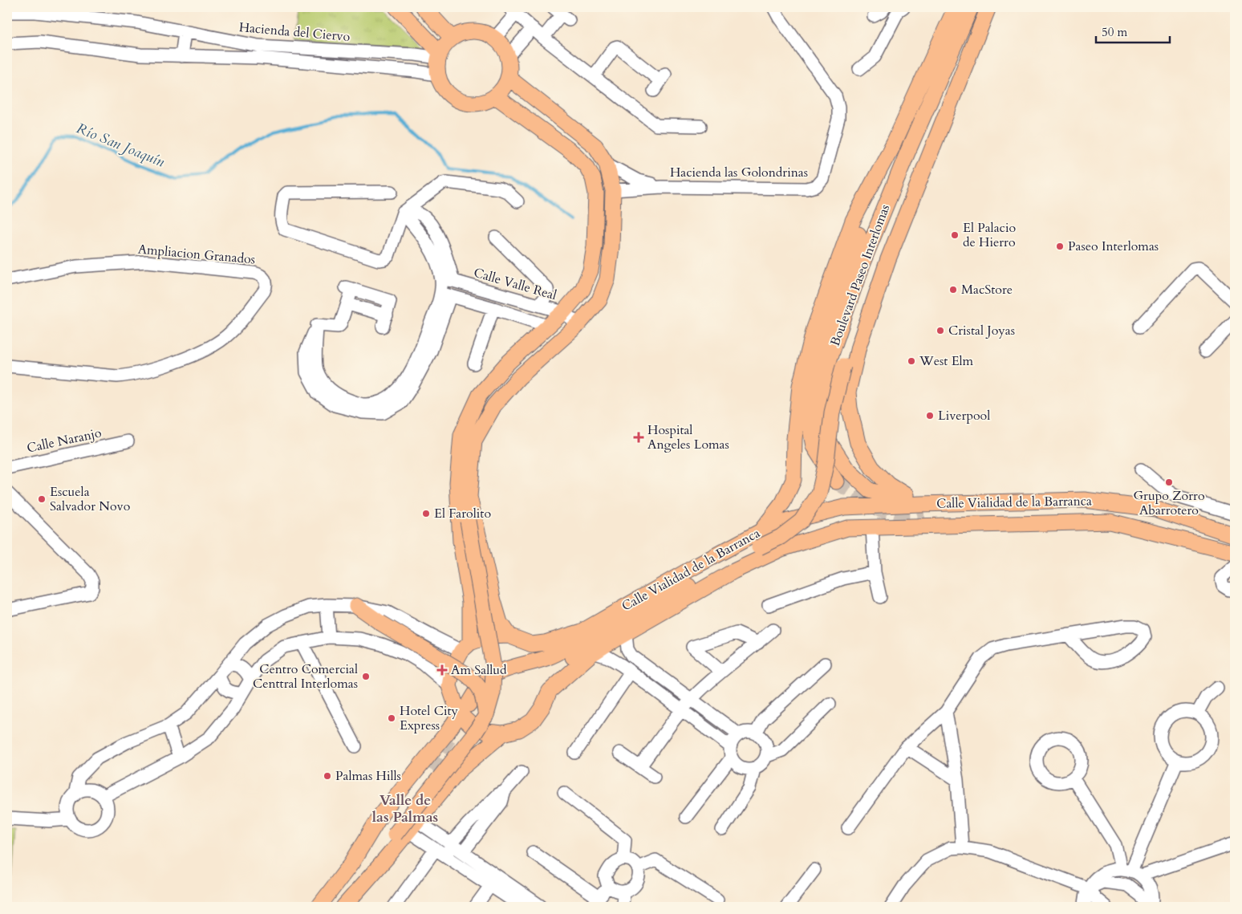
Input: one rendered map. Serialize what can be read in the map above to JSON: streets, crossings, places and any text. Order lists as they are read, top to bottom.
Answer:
{
  "streets": {
    "main road": ["Boulevard Paseo Interlomas", "Calle Vialidad de la Barranca"],
    "street": [
      "Hacienda del Ciervo",
      "Hacienda las Golondrinas",
      "Ampliacion Granados",
      "Calle Valle Real",
      "Calle Naranjo"
    ]
  },
  "crossings": [
    ["Boulevard Paseo Interlomas", "Calle Vialidad de la Barranca"]
  ],
  "districts": ["Valle de las Palmas"],
  "water": ["Río San Joaquín"],
  "places": {
    "other": [
      "El Palacio de Hierro",
      "Paseo Interlomas",
      "MacStore",
      "Cristal Joyas",
      "West Elm",
      "Liverpool",
      "Grupo Zorro Abarrotero",
      "Escuela Salvador Novo",
      "El Farolito",
      "Centro Comercial Centtral Interlomas",
      "Hotel City Express",
      "Palmas Hills"
    ],
    "health": ["Hospital Angeles Lomas", "Am Sallud"]
  },
  "scale_bar": "50 m"
}
